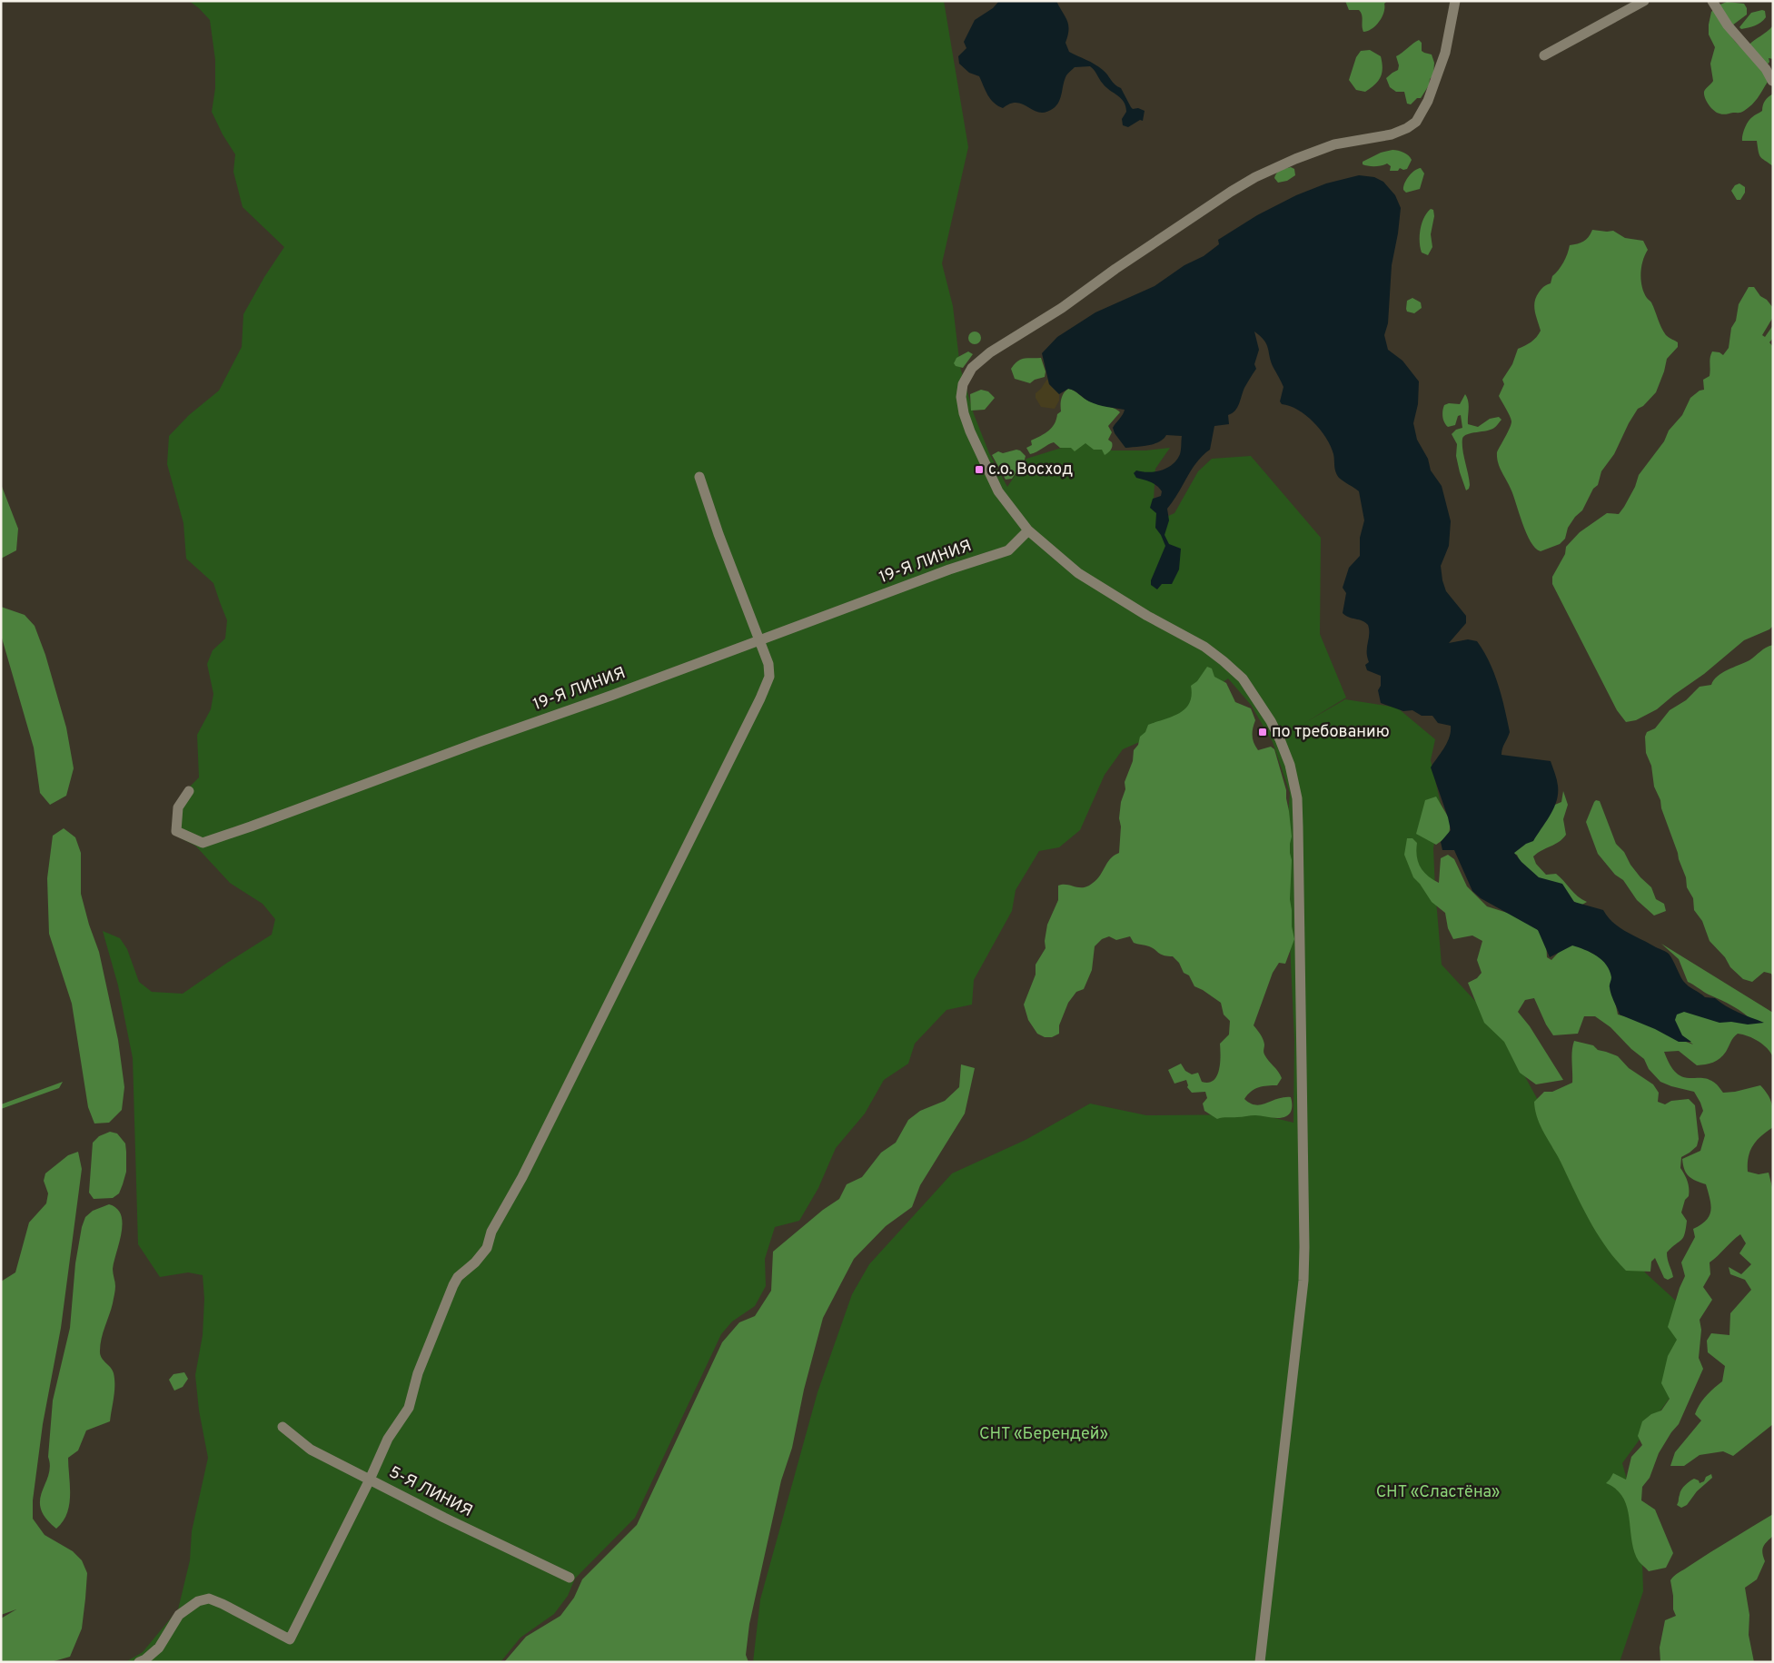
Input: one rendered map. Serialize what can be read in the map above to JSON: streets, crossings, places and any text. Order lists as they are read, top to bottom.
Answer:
{
  "streets": {
    "street": ["19-Я ЛИНИЯ", "5-Я ЛИНИЯ"]
  },
  "parks": ["СНТ «Берендей»", "СНТ «Сластёна»"],
  "places": {
    "transit": ["с.о. Восход", "по требованию"]
  }
}
